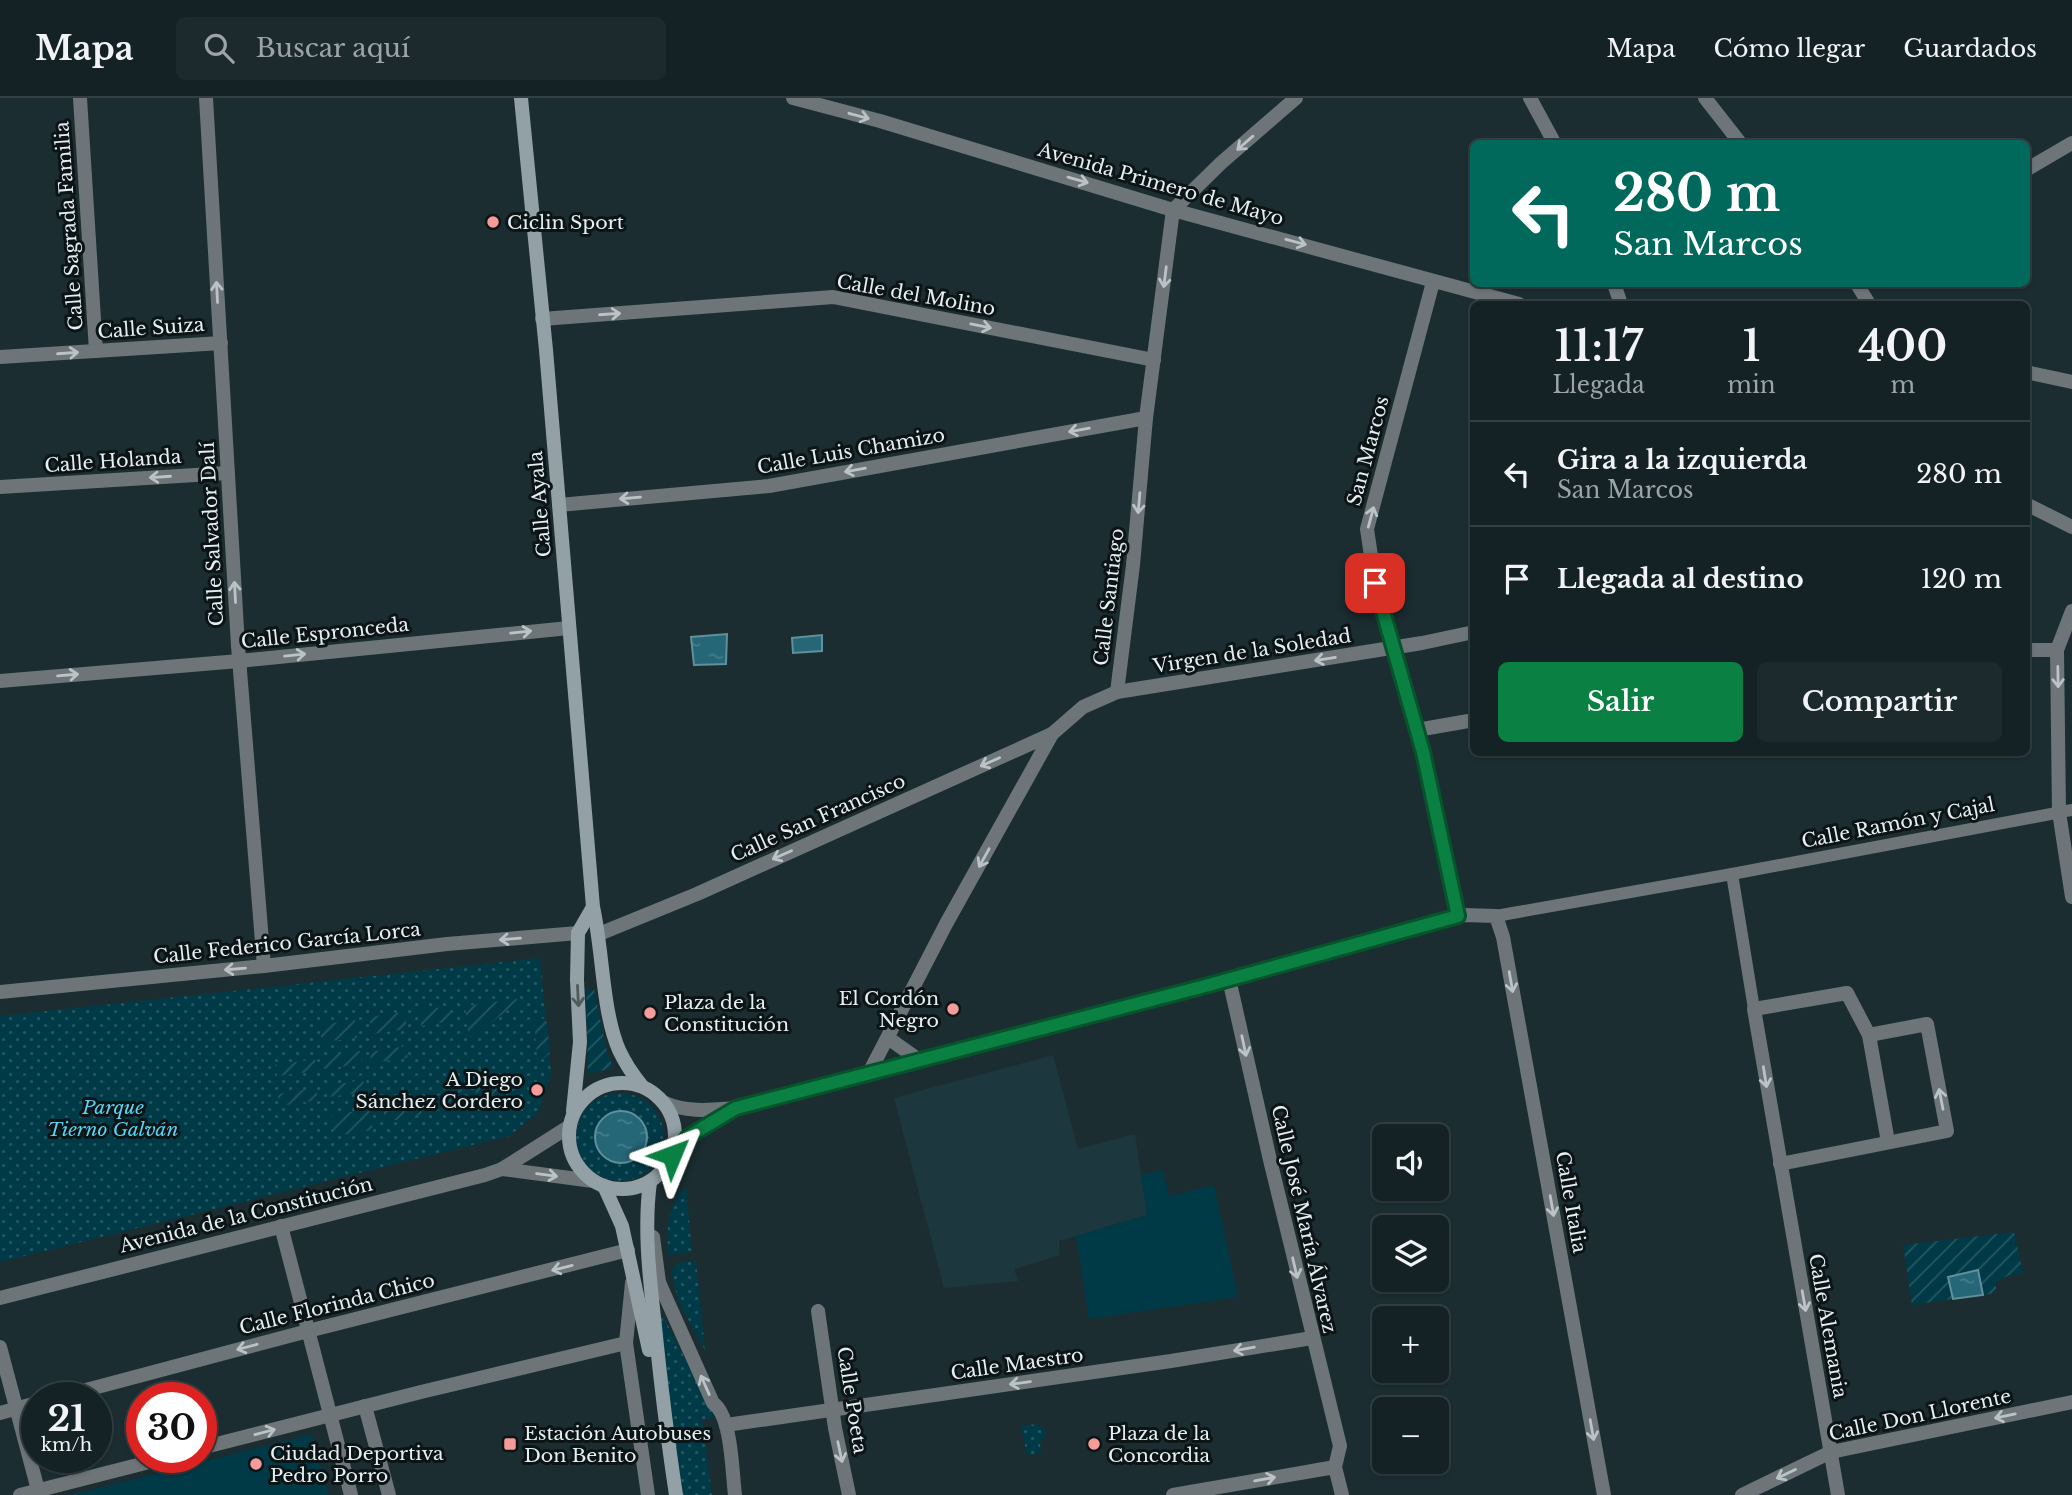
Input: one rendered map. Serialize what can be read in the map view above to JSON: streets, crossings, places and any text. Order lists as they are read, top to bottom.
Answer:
{
  "streets": {
    "main road": ["Calle Ayala"],
    "street": [
      "Avenida Primero de Mayo",
      "Calle Sagrada Familia",
      "Calle del Molino",
      "Calle Suiza",
      "Calle Luis Chamizo",
      "San Marcos",
      "Calle Holanda",
      "Calle Salvador Dalí",
      "Calle Santiago",
      "Calle Espronceda",
      "Virgen de la Soledad",
      "Calle San Francisco",
      "Calle Ramón y Cajal",
      "Calle Federico García Lorca",
      "Calle Italia",
      "Avenida de la Constitución",
      "Calle José María Álvarez",
      "Calle Florinda Chico",
      "Calle Alemania",
      "Calle Maestro",
      "Calle Poeta",
      "Calle Don Llorente"
    ]
  },
  "crossings": [
    ["Avenida Primero de Mayo", "San Marcos"],
    ["Avenida Primero de Mayo", "Calle Santiago"],
    ["Calle Sagrada Familia", "Calle Suiza"],
    ["Calle del Molino", "Calle Ayala"],
    ["Calle del Molino", "Calle Santiago"],
    ["Calle Suiza", "Calle Salvador Dalí"],
    ["Calle Luis Chamizo", "Calle Ayala"],
    ["Calle Luis Chamizo", "Calle Santiago"],
    ["San Marcos", "Virgen de la Soledad"],
    ["Calle Holanda", "Calle Salvador Dalí"],
    ["Calle Ayala", "Calle Espronceda"],
    ["Calle Ayala", "Calle San Francisco"],
    ["Calle Salvador Dalí", "Calle Espronceda"],
    ["Calle Salvador Dalí", "Calle Federico García Lorca"],
    ["Calle Santiago", "Virgen de la Soledad"],
    ["Calle Santiago", "Calle San Francisco"],
    ["Calle Ramón y Cajal", "Calle Alemania"],
    ["Calle José María Álvarez", "Calle Maestro"],
    ["Calle Alemania", "Calle Don Llorente"],
    ["Calle Maestro", "Calle Poeta"]
  ],
  "one_way": [
    "Avenida Primero de Mayo",
    "Calle del Molino",
    "Calle Suiza",
    "Calle Luis Chamizo",
    "San Marcos",
    "Calle Holanda",
    "Calle Salvador Dalí",
    "Calle Santiago",
    "Calle Espronceda",
    "Virgen de la Soledad",
    "Calle San Francisco",
    "Calle Federico García Lorca",
    "Calle Italia",
    "Calle José María Álvarez",
    "Calle Alemania",
    "Calle Maestro",
    "Calle Don Llorente"
  ],
  "parks": ["Parque Tierno Galván"],
  "places": {
    "other": [
      "Ciclin Sport",
      "El Cordón Negro",
      "Plaza de la Constitución",
      "A Diego Sánchez Cordero",
      "Plaza de la Concordia",
      "Ciudad Deportiva Pedro Porro"
    ],
    "transit": ["Estación Autobuses Don Benito"]
  },
  "page": {
    "header": "Mapa",
    "search": "Buscar aquí",
    "nav": ["Mapa", "Cómo llegar", "Guardados"],
    "turn": ["280 m", "San Marcos"],
    "eta": [
      "11:17",
      "Llegada",
      "1",
      "min",
      "400",
      "m"
    ],
    "list": [
      {
        "name": "Gira a la izquierda",
        "note": "San Marcos",
        "value": "280 m"
      },
      {
        "name": "Llegada al destino",
        "value": "120 m"
      }
    ],
    "buttons": ["Salir", "Compartir"],
    "map_buttons": ["+", "−"],
    "speed": "21 km/h",
    "limit": "30"
  }
}
